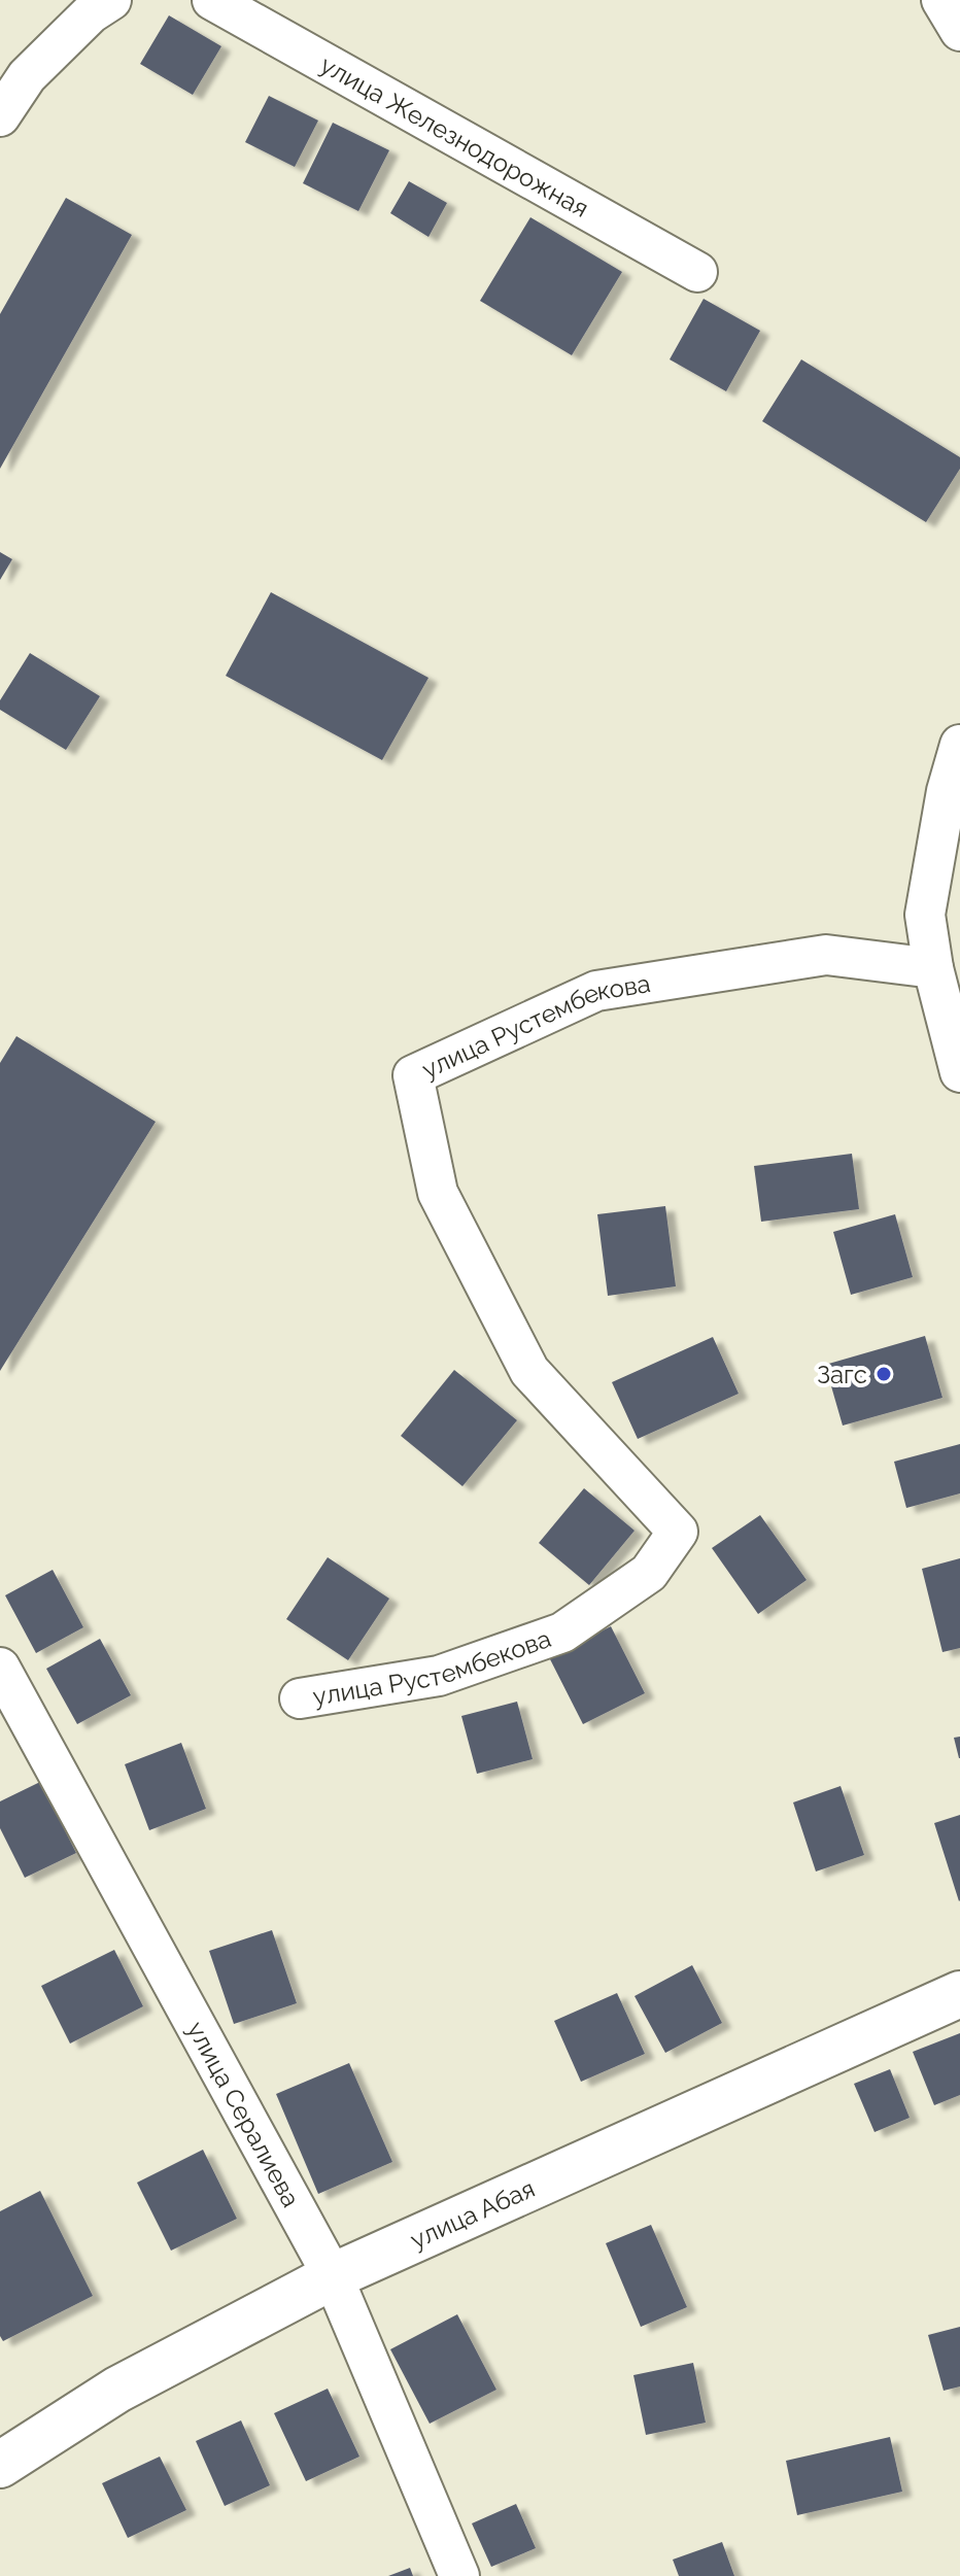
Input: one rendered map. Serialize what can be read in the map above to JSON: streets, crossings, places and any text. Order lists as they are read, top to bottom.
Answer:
{
  "streets": {
    "street": [
      "улица Железнодорожная",
      "улица Рустембекова",
      "улица Сералиева",
      "улица Абая"
    ]
  },
  "crossings": [
    ["улица Сералиева", "улица Абая"]
  ],
  "places": ["Загс"]
}
